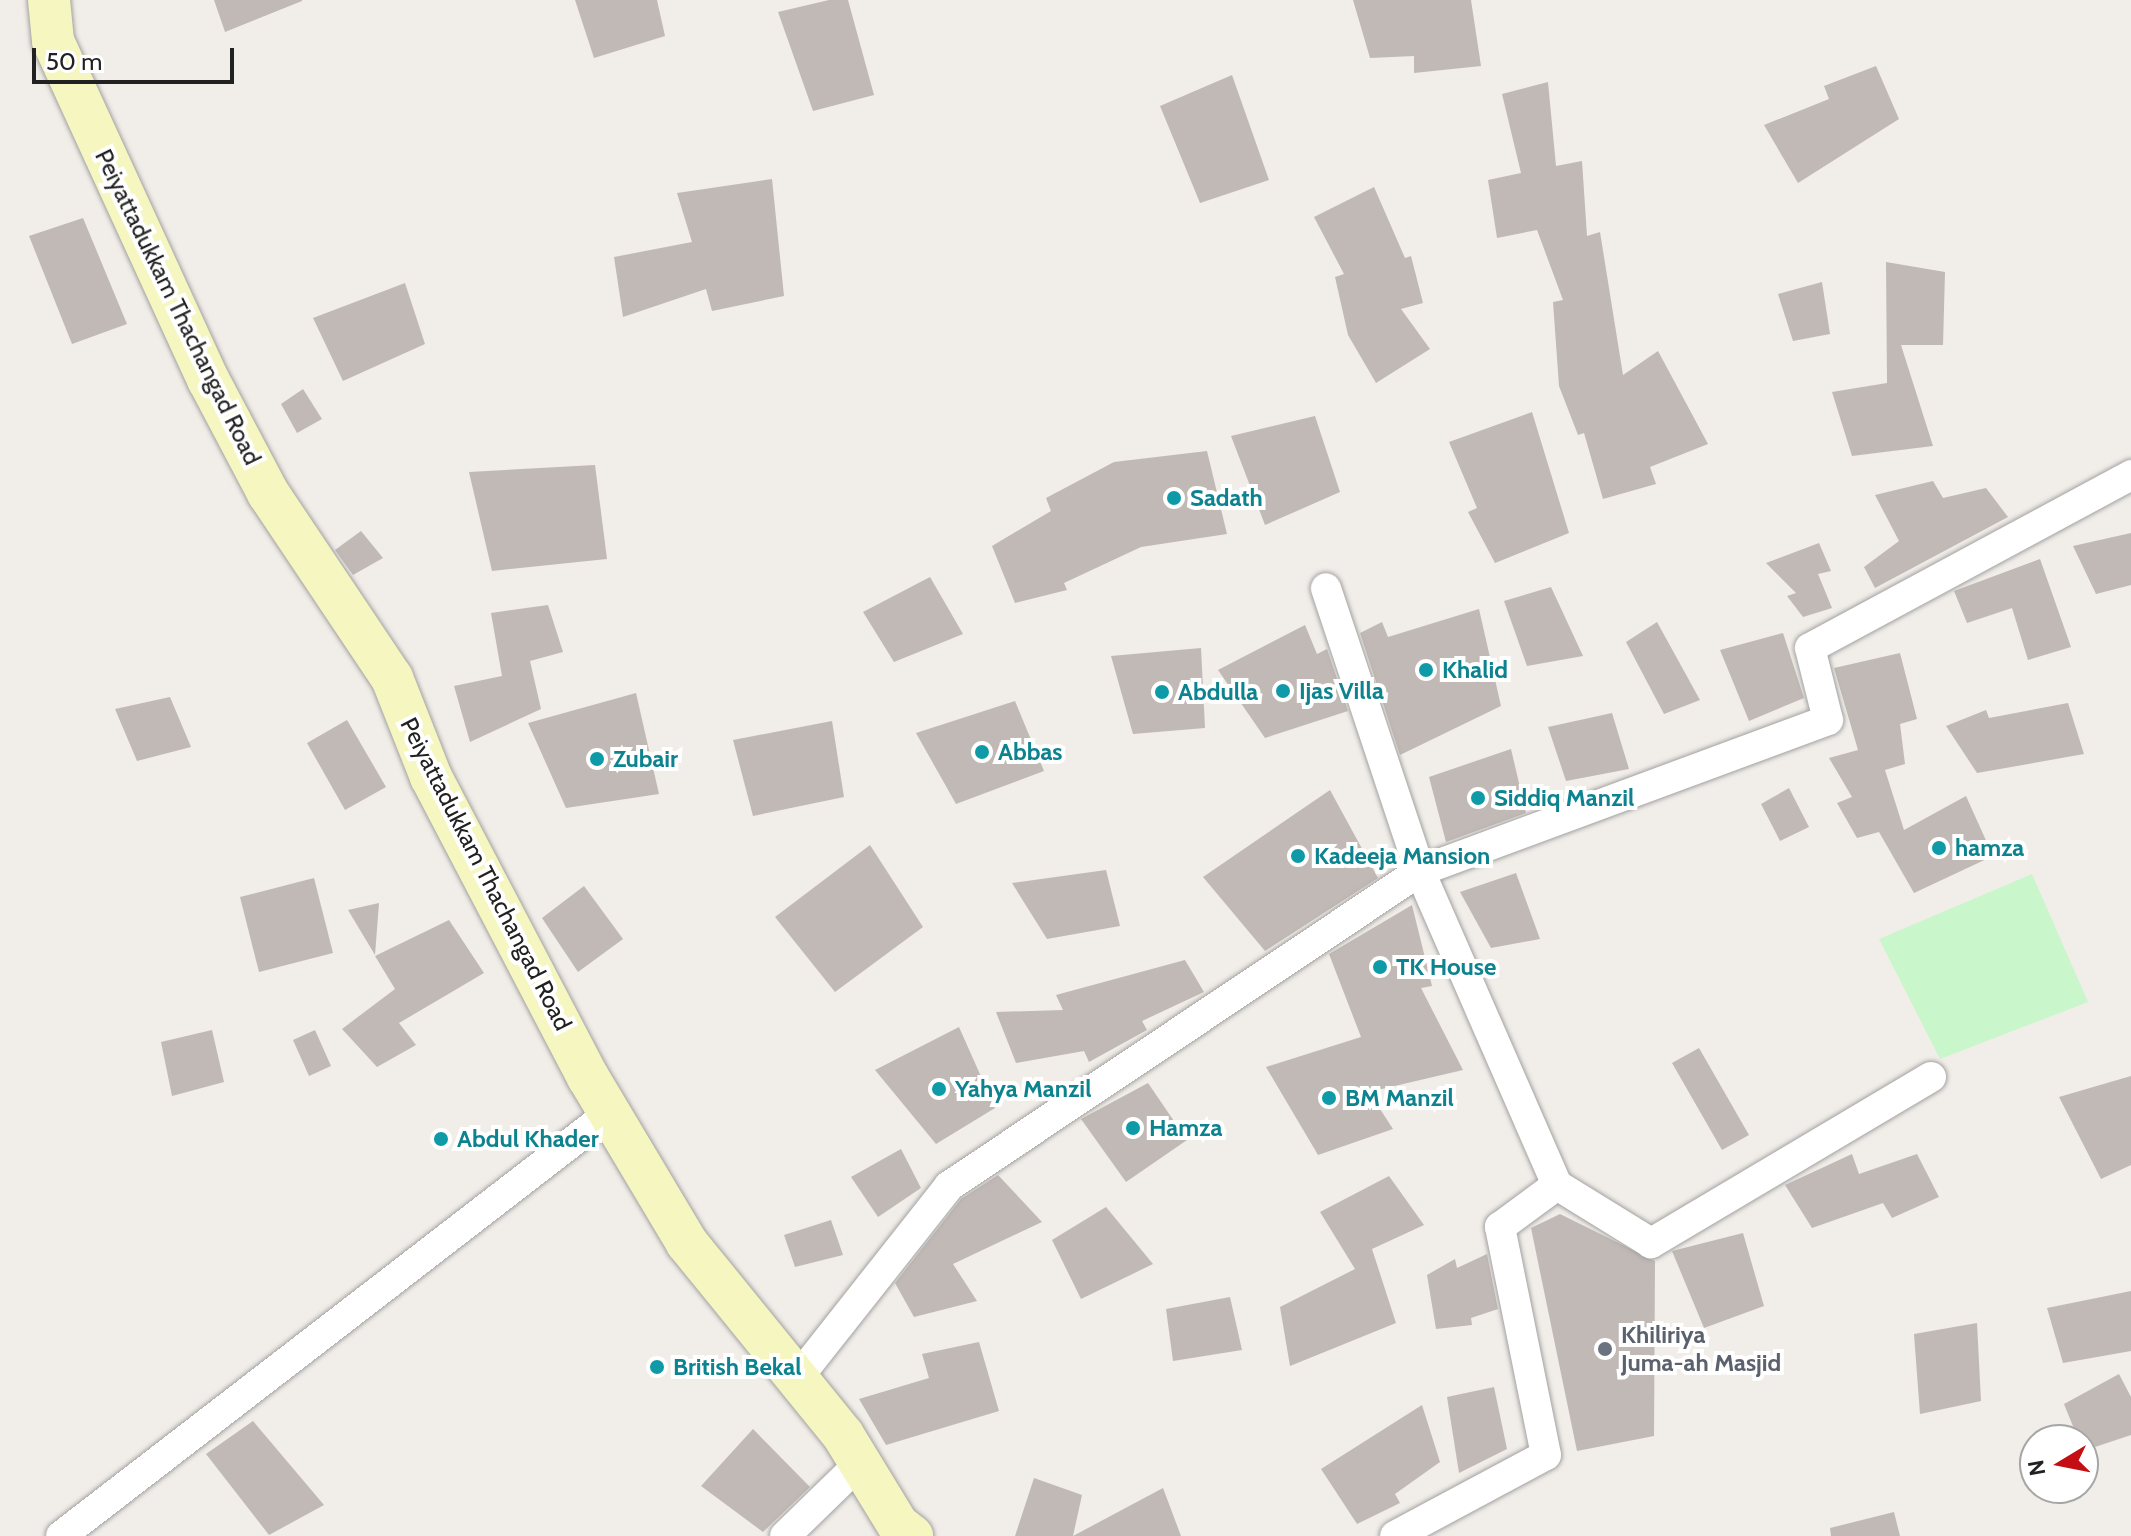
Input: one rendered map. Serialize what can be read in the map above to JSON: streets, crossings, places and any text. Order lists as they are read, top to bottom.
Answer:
{
  "streets": {
    "main road": ["Peiyattadukkam Thachangad Road"]
  },
  "places": [
    "Sadath",
    "Khalid",
    "Ijas Villa",
    "Abdulla",
    "Abbas",
    "Zubair",
    "Siddiq Manzil",
    "hamza",
    "Kadeeja Mansion",
    "TK House",
    "Yahya Manzil",
    "BM Manzil",
    "Hamza",
    "Abdul Khader",
    "Khiliriya Juma-ah Masjid",
    "British Bekal"
  ],
  "scale_bar": "50 m",
  "north": "left"
}
